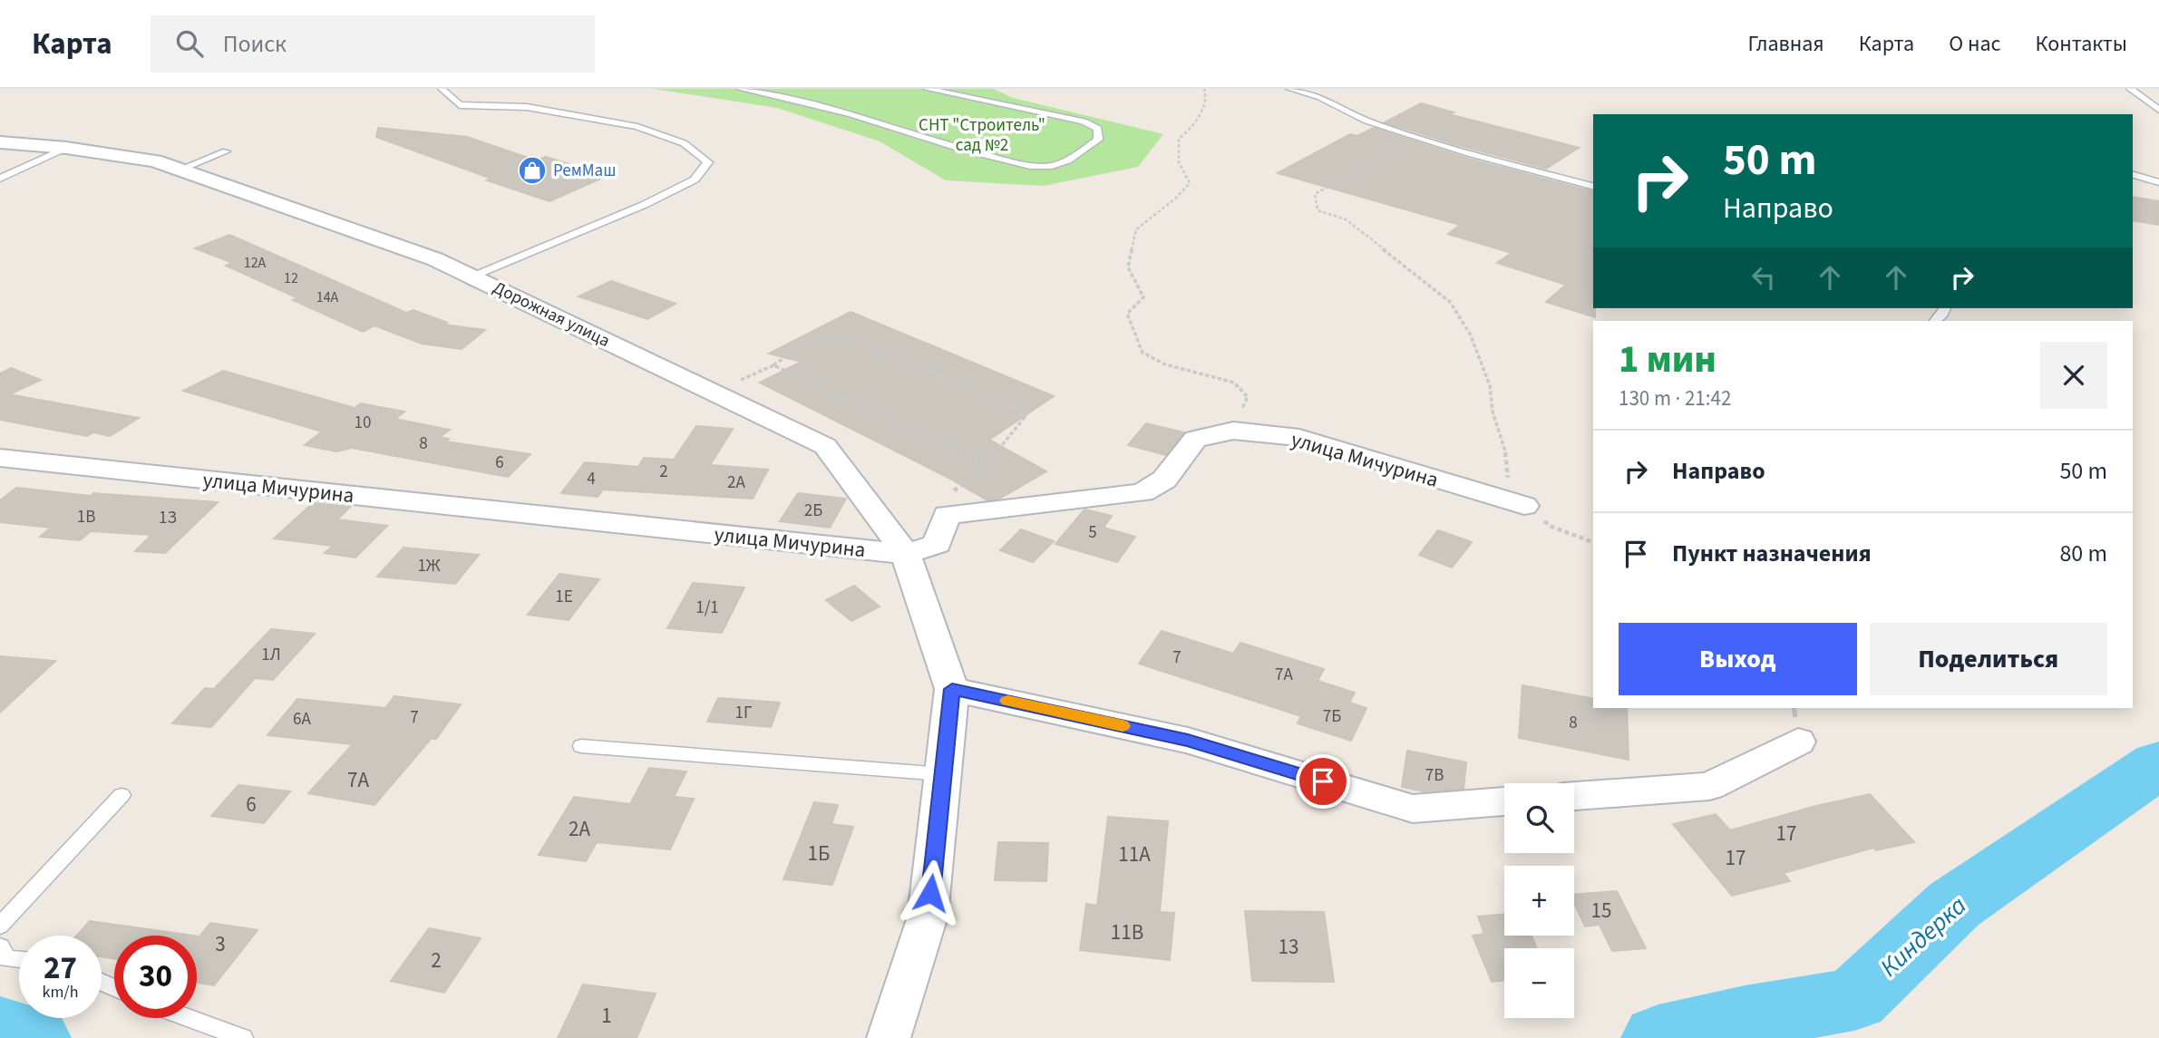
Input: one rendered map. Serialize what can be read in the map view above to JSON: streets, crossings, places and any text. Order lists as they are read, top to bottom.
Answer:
{
  "streets": {
    "street": ["Дорожная улица", "улица Мичурина"]
  },
  "crossings": [
    ["Дорожная улица", "улица Мичурина"]
  ],
  "water": ["Киндерка"],
  "parks": ["СНТ \"Строитель\" сад №2"],
  "places": {
    "shop": ["РемМаш"]
  },
  "house_numbers": [
    "12А",
    "12",
    "14А",
    "10",
    "8",
    "6",
    "2",
    "4",
    "2А",
    "2Б",
    "1В",
    "1З",
    "5",
    "1Ж",
    "1Е",
    "1/1",
    "1Л",
    "7",
    "7А",
    "1Г",
    "7Б",
    "7",
    "6А",
    "8",
    "7В",
    "7А",
    "6",
    "2А",
    "17",
    "1Б",
    "11А",
    "17",
    "15",
    "11В",
    "3",
    "13",
    "2",
    "1"
  ],
  "page": {
    "header": "Карта",
    "search": "Поиск",
    "nav": [
      "Главная",
      "Карта",
      "О нас",
      "Контакты"
    ],
    "turn": ["50 m", "Направо"],
    "heading": ["1 мин", "130 m · 21:42"],
    "list": [
      {
        "name": "Направо",
        "value": "50 m"
      },
      {
        "name": "Пункт назначения",
        "value": "80 m"
      }
    ],
    "buttons": ["Выход", "Поделиться"],
    "map_buttons": ["+", "−"],
    "speed": "27 km/h",
    "limit": "30"
  }
}
